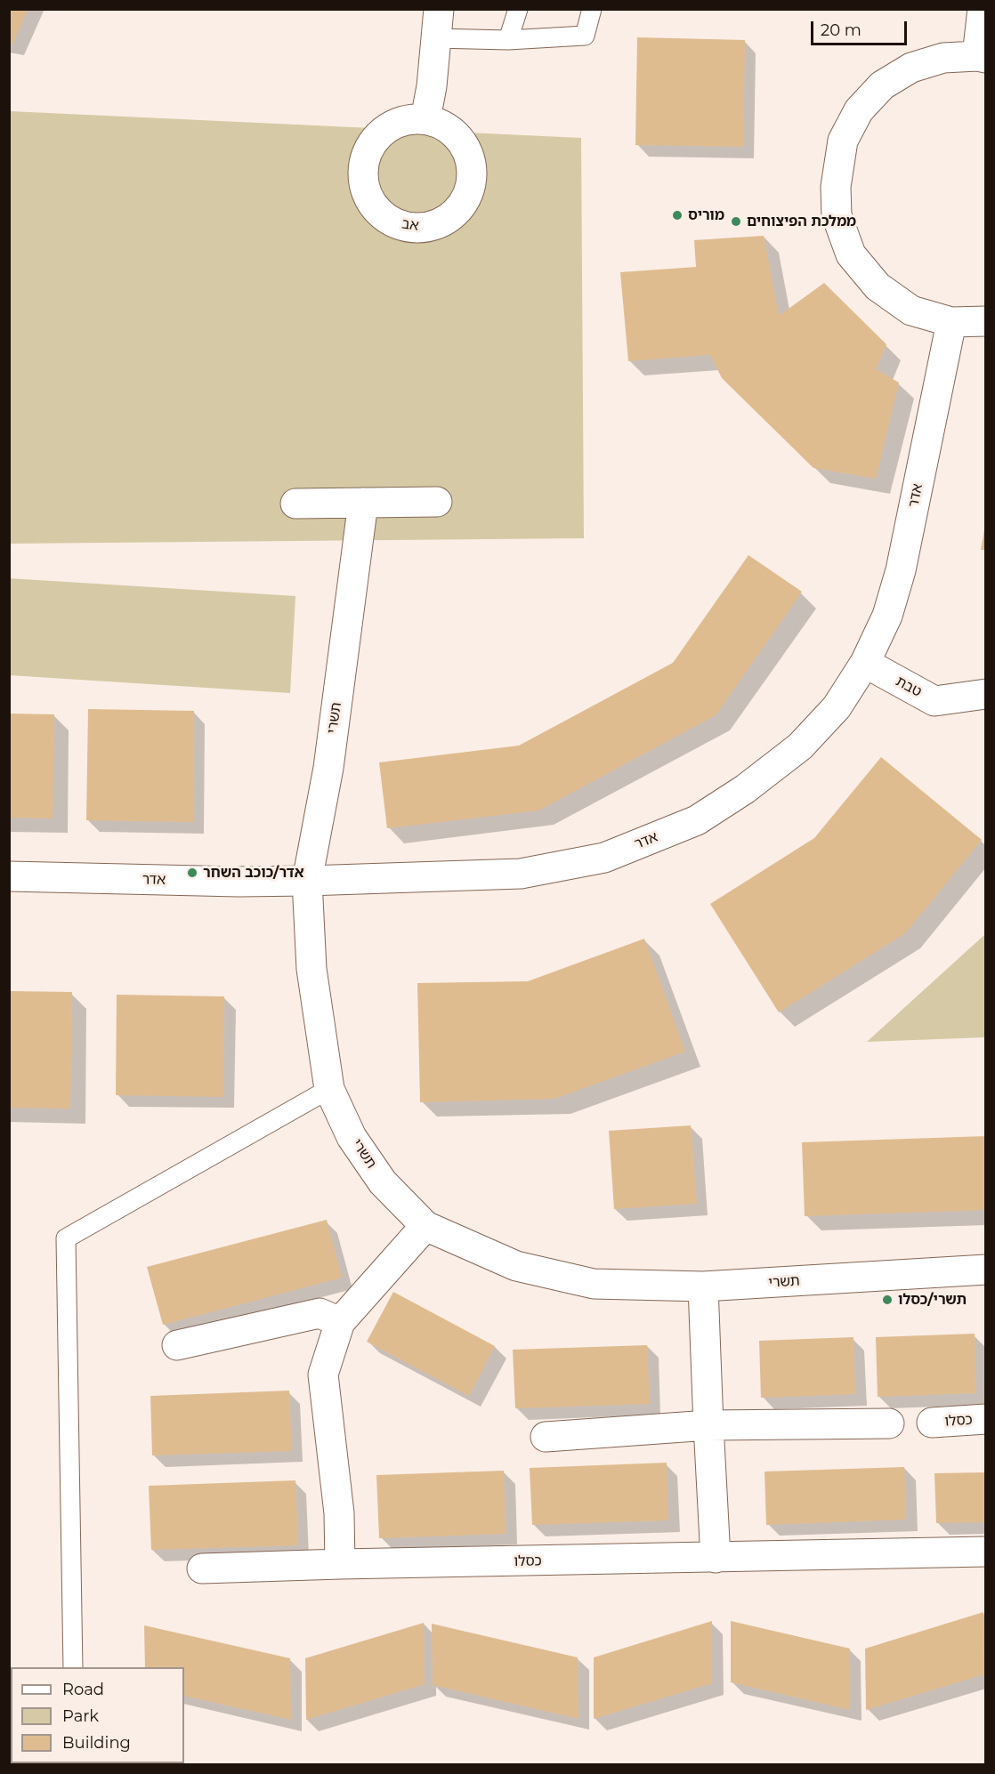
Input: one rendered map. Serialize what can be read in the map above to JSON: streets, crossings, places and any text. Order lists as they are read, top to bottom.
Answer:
{
  "streets": {
    "street": [
      "אדר",
      "טבת",
      "תשרי",
      "כסלו"
    ]
  },
  "crossings": [
    ["אדר", "טבת"],
    ["אדר", "תשרי"]
  ],
  "places": [
    "מוריס",
    "ממלכת הפיצוחים",
    "אדר/כוכב השחר",
    "תשרי/כסלו"
  ],
  "legend": ["Road", "Park", "Building"],
  "scale_bar": "20 m"
}
